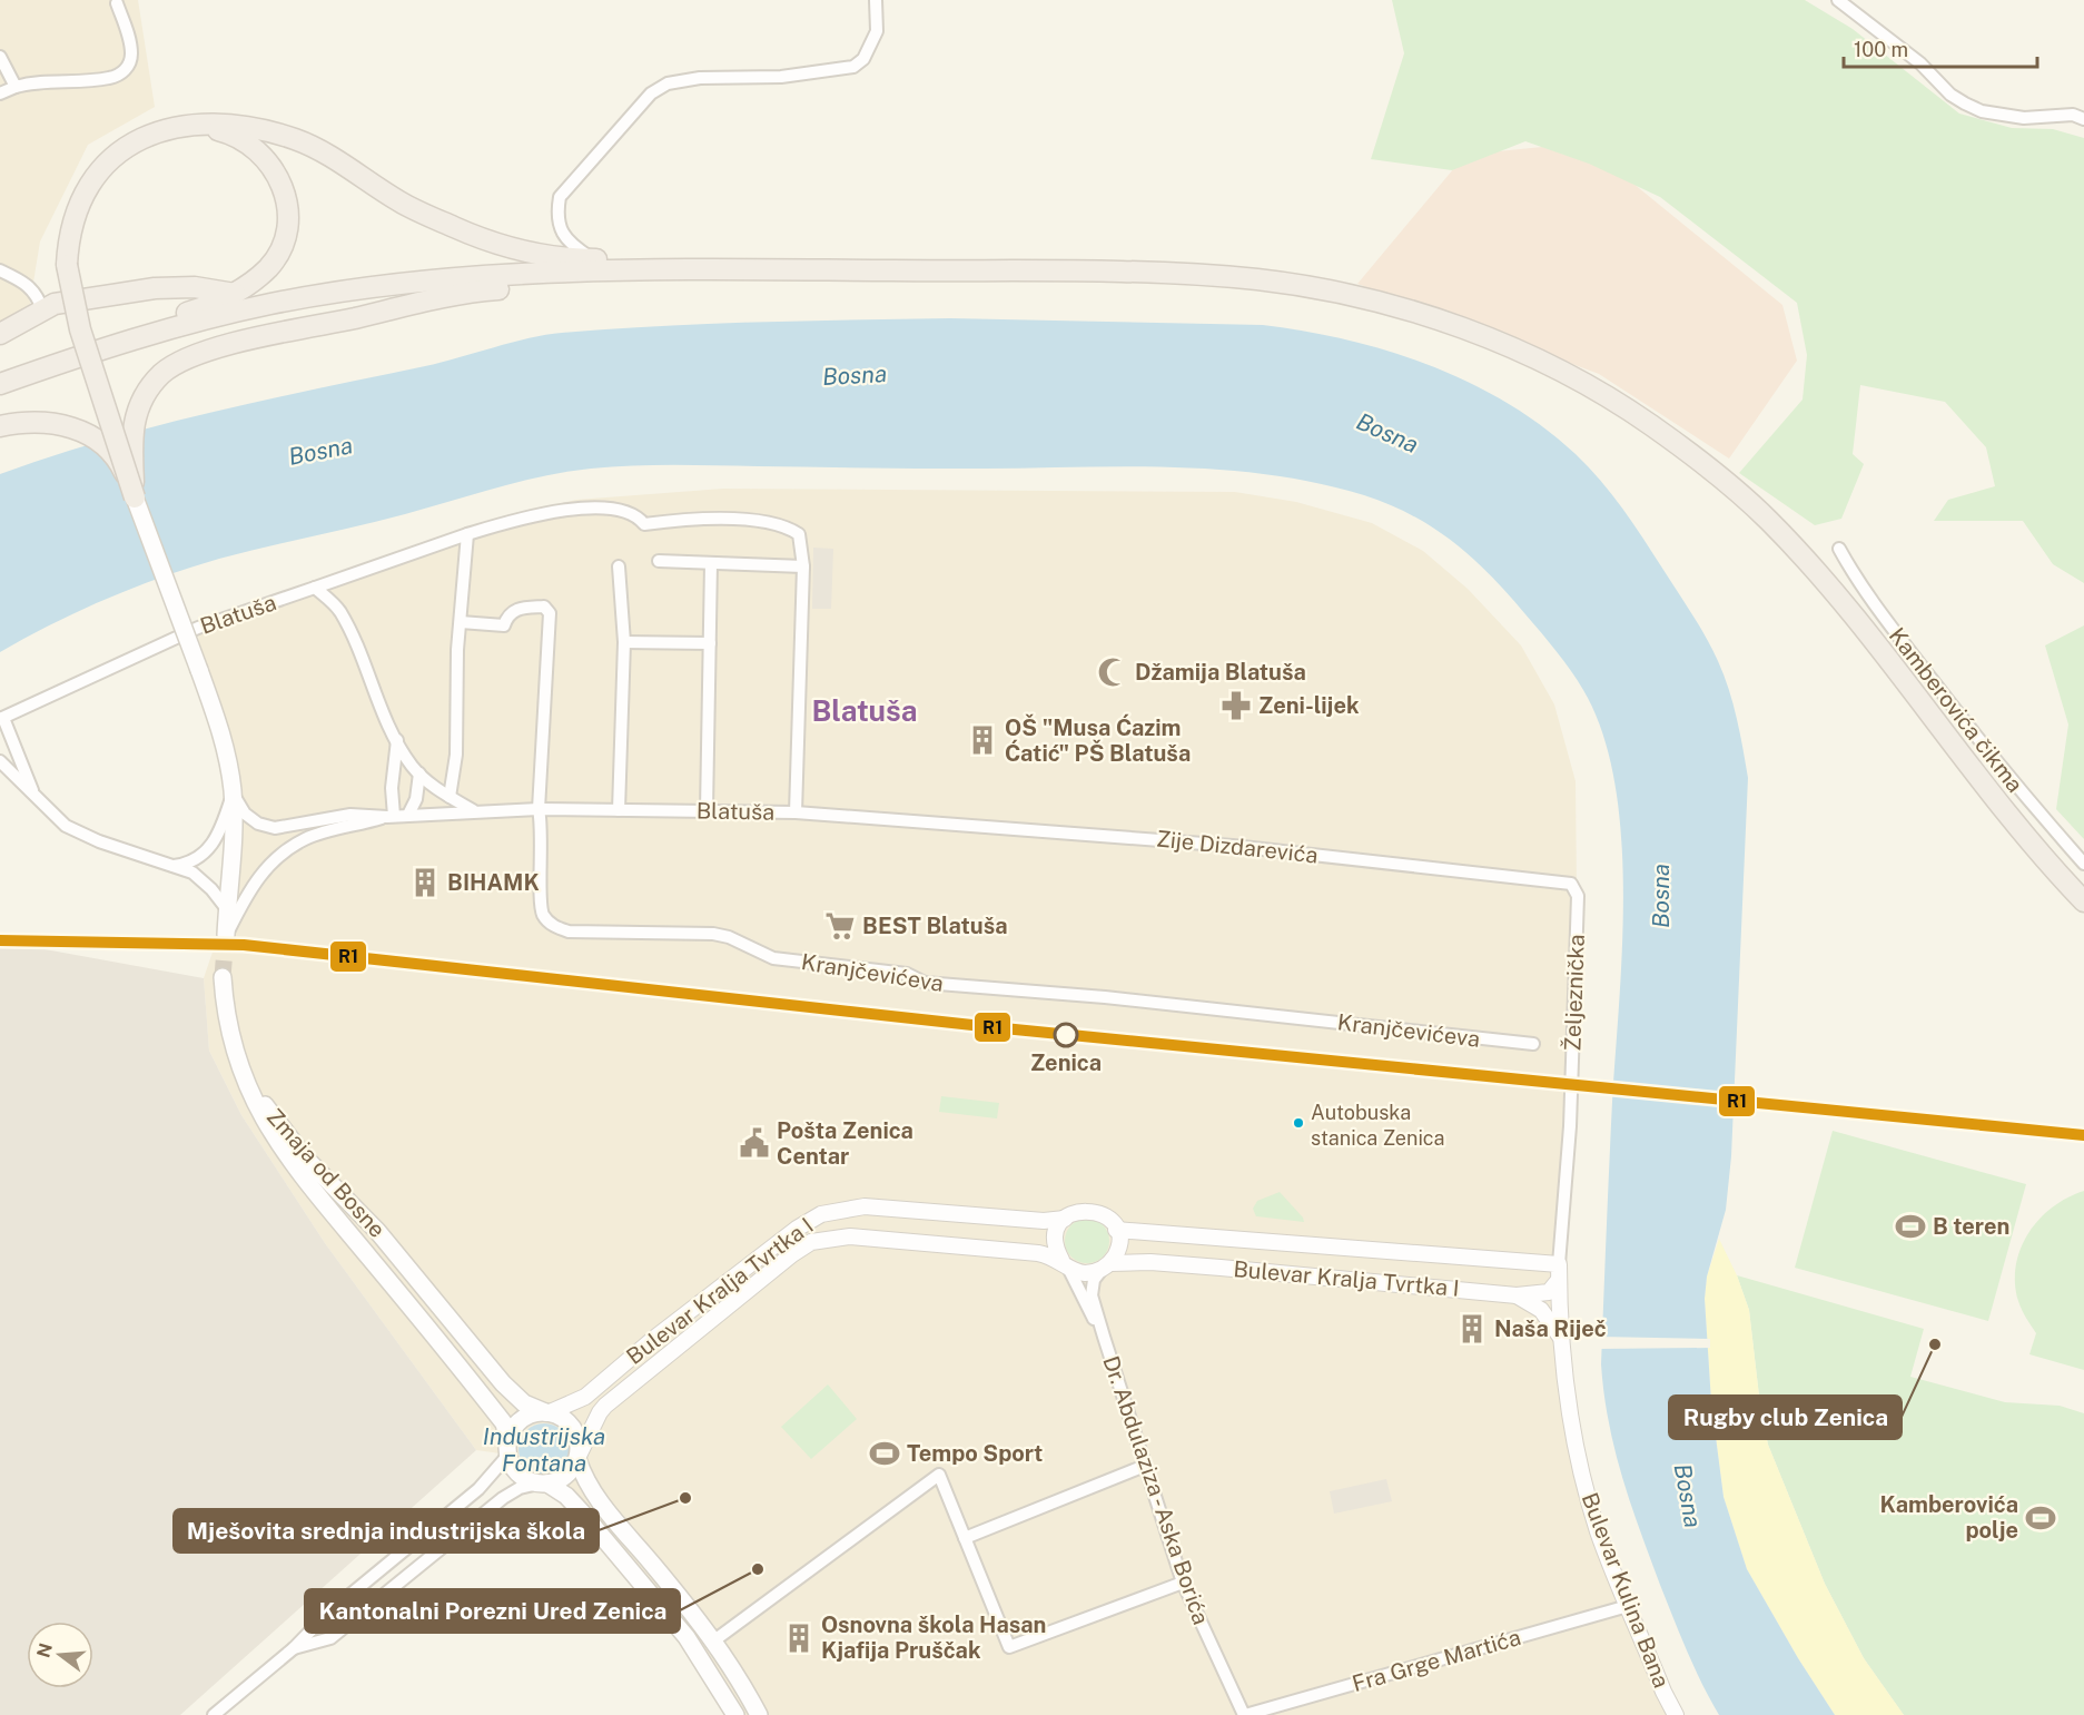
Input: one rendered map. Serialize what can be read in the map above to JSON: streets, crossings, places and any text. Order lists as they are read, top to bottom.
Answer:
{
  "streets": {
    "main road": ["Zmaja od Bosne"],
    "street": [
      "Blatuša",
      "Kamberovića čikma",
      "Zije Dizdarevića",
      "Kranjčevićeva",
      "Željeznička",
      "Bulevar Kralja Tvrtka I",
      "Dr. Abdulaziza - Aska Borića",
      "Bulevar Kulina Bana",
      "Fra Grge Martića"
    ]
  },
  "crossings": [
    ["Blatuša", "Zije Dizdarevića"],
    ["Blatuša", "Kranjčevićeva"],
    ["Zije Dizdarevića", "Željeznička"],
    ["Željeznička", "Bulevar Kralja Tvrtka I"],
    ["Željeznička", "Bulevar Kulina Bana"],
    ["Zmaja od Bosne", "Bulevar Kralja Tvrtka I"],
    ["Bulevar Kralja Tvrtka I", "Dr. Abdulaziza - Aska Borića"],
    ["Bulevar Kralja Tvrtka I", "Bulevar Kulina Bana"],
    ["Dr. Abdulaziza - Aska Borića", "Fra Grge Martića"],
    ["Bulevar Kulina Bana", "Fra Grge Martića"]
  ],
  "districts": ["Blatuša"],
  "water": ["Bosna", "Industrijska Fontana"],
  "places": {
    "mosque": ["Džamija Blatuša"],
    "pharmacy": ["Zeni-lijek"],
    "building": [
      "OŠ \"Musa Ćazim Ćatić\" PŠ Blatuša",
      "BIHAMK",
      "Naša Riječ",
      "Osnovna škola Hasan Kjafija Pruščak"
    ],
    "supermarket": ["BEST Blatuša"],
    "other": [
      "Zenica",
      "Autobuska stanica Zenica",
      "Rugby club Zenica",
      "Mješovita srednja industrijska škola",
      "Kantonalni Porezni Ured Zenica"
    ],
    "public building": ["Pošta Zenica Centar"],
    "sports": ["B teren", "Tempo Sport", "Kamberovića polje"]
  },
  "lines": ["transit line R1"],
  "scale_bar": "100 m",
  "north": "left"
}
